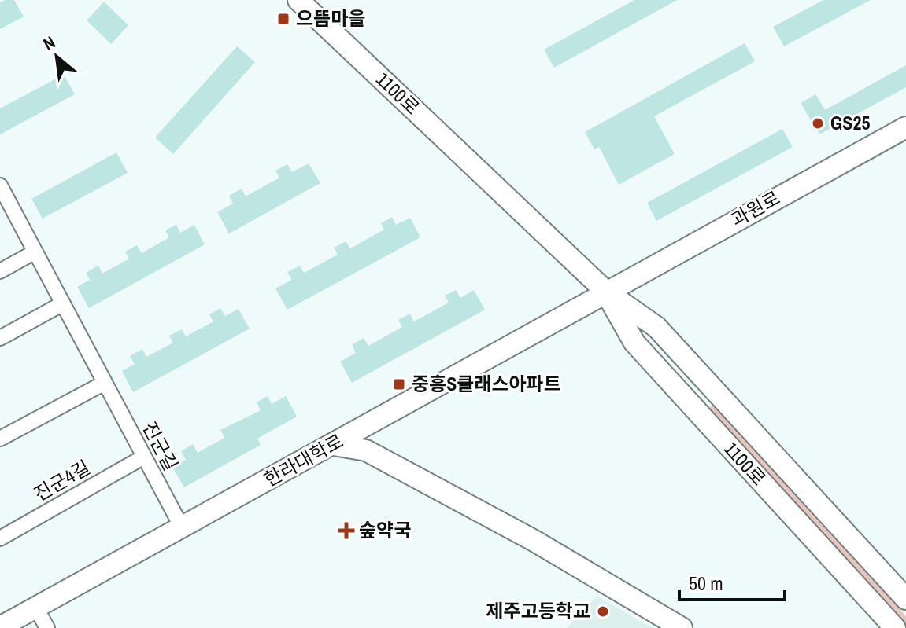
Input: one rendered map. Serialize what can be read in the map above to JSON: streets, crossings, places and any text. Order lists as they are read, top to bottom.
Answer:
{
  "streets": {
    "main road": ["1100로", "과원로", "한라대학로"],
    "street": ["진군길", "진군4길"]
  },
  "crossings": [
    ["1100로", "과원로"],
    ["1100로", "한라대학로"],
    ["과원로", "한라대학로"],
    ["진군길", "한라대학로"],
    ["진군길", "진군4길"]
  ],
  "places": {
    "transit": ["으뜸마을", "중흥S클래스아파트"],
    "other": ["GS25", "제주고등학교"],
    "health": ["숲약국"]
  },
  "scale_bar": "50 m",
  "north": "top left"
}
